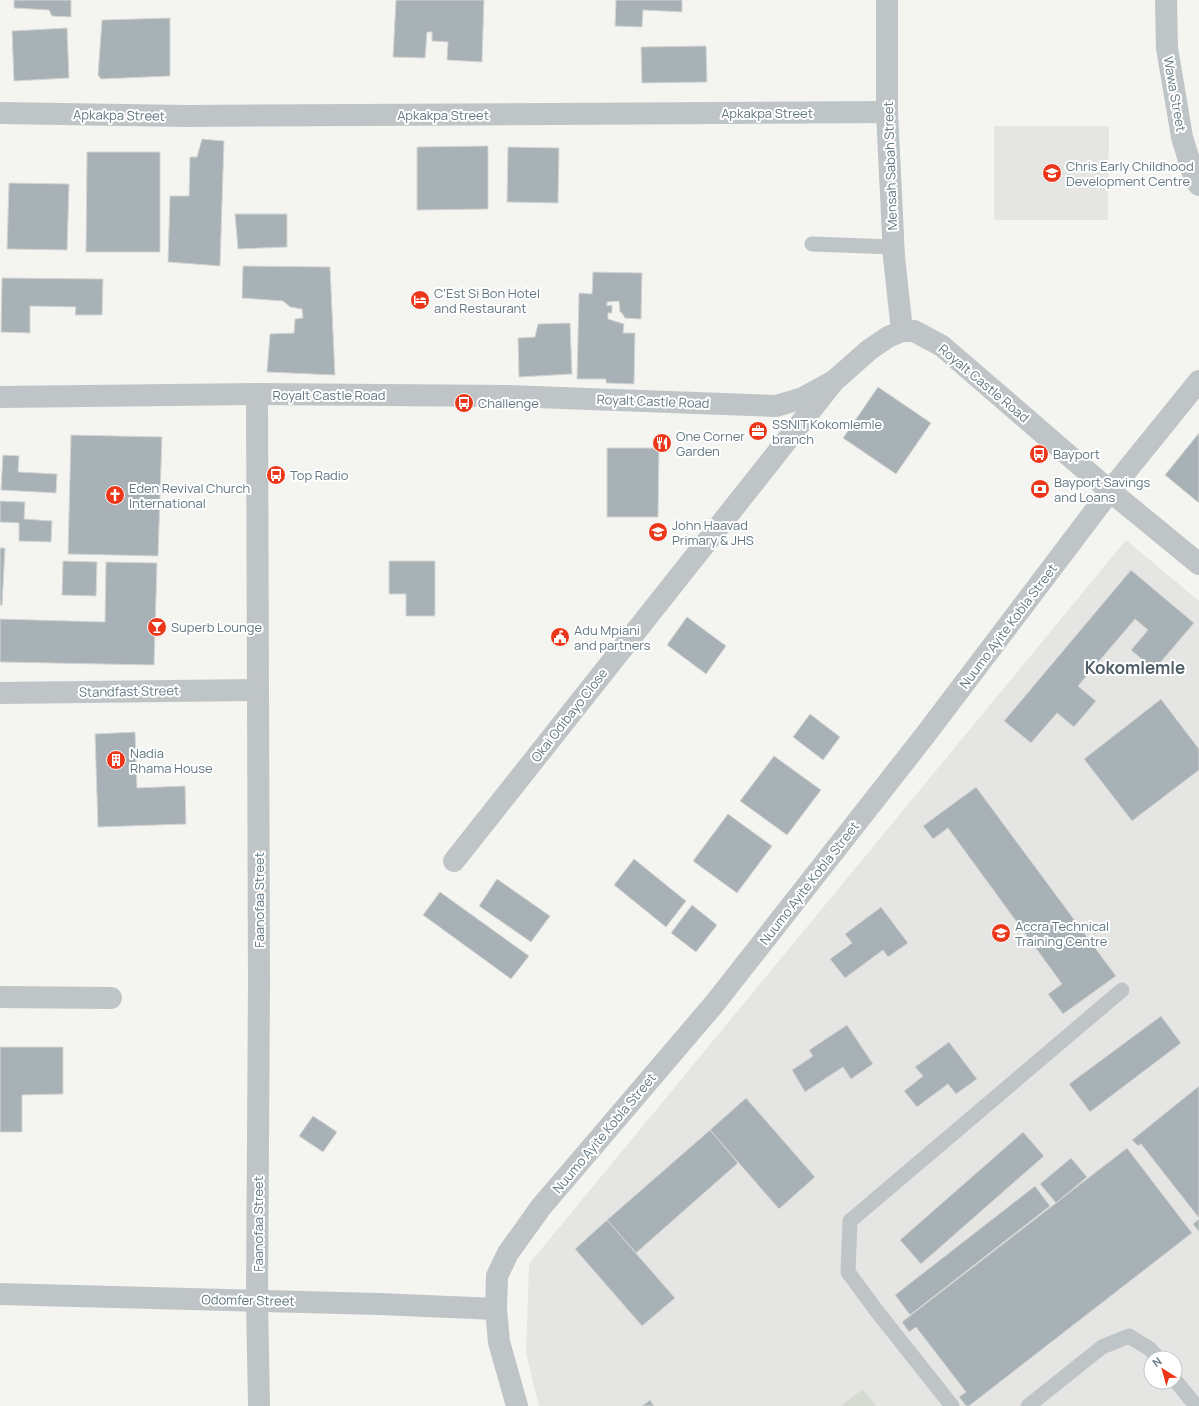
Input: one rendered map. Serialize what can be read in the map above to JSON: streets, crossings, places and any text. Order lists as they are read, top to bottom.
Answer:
{
  "streets": {
    "street": [
      "Wawa Street",
      "Apkakpa Street",
      "Mensah Sabah Street",
      "Royalt Castle Road",
      "Nuumo Ayite Kobla Street",
      "Standfast Street",
      "Okai Odibayo Close",
      "Faanofaa Street",
      "Odomfer Street"
    ]
  },
  "crossings": [
    ["Apkakpa Street", "Mensah Sabah Street"],
    ["Mensah Sabah Street", "Royalt Castle Road"],
    ["Royalt Castle Road", "Nuumo Ayite Kobla Street"],
    ["Royalt Castle Road", "Okai Odibayo Close"],
    ["Royalt Castle Road", "Faanofaa Street"],
    ["Nuumo Ayite Kobla Street", "Odomfer Street"],
    ["Standfast Street", "Faanofaa Street"],
    ["Faanofaa Street", "Odomfer Street"]
  ],
  "districts": ["Kokomlemle"],
  "places": {
    "school or university": ["Chris Early Childhood Development Centre", "John Haavad Primary & JHS", "Accra Technical Training Centre"],
    "hotel": ["C'Est Si Bon Hotel and Restaurant"],
    "bus stop": ["Challenge", "Bayport", "Top Radio"],
    "office": ["SSNIT Kokomlemle branch"],
    "restaurant": ["One Corner Garden"],
    "bank": ["Bayport Savings and Loans"],
    "church": ["Eden Revival Church International"],
    "bar": ["Superb Lounge"],
    "public building": ["Adu Mpiani and partners"],
    "building": ["Nadia Rhama House"]
  },
  "north": "top left"
}
